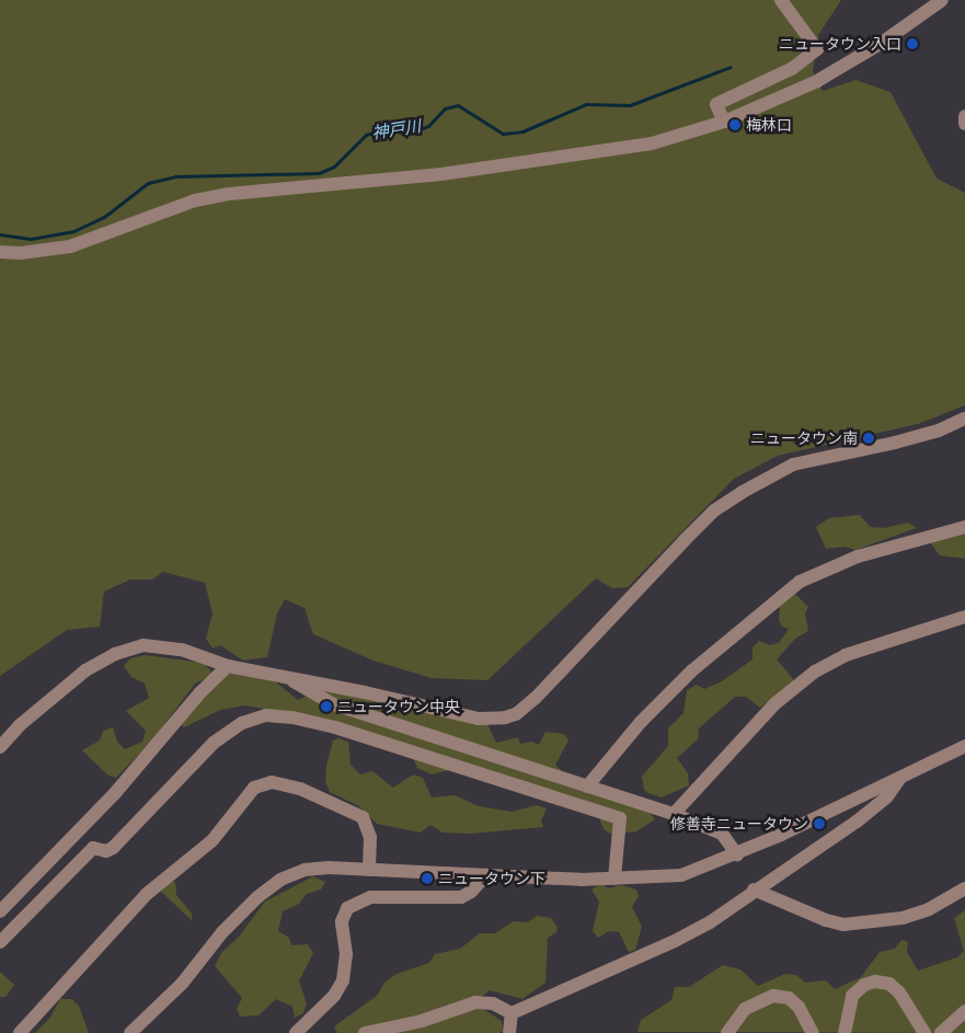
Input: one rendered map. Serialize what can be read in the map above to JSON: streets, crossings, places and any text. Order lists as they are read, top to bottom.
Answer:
{
  "water": ["神戸川"],
  "places": [
    "ニュータウン入口",
    "梅林口",
    "ニュータウン南",
    "ニュータウン中央",
    "修善寺ニュータウン",
    "ニュータウン下"
  ]
}
